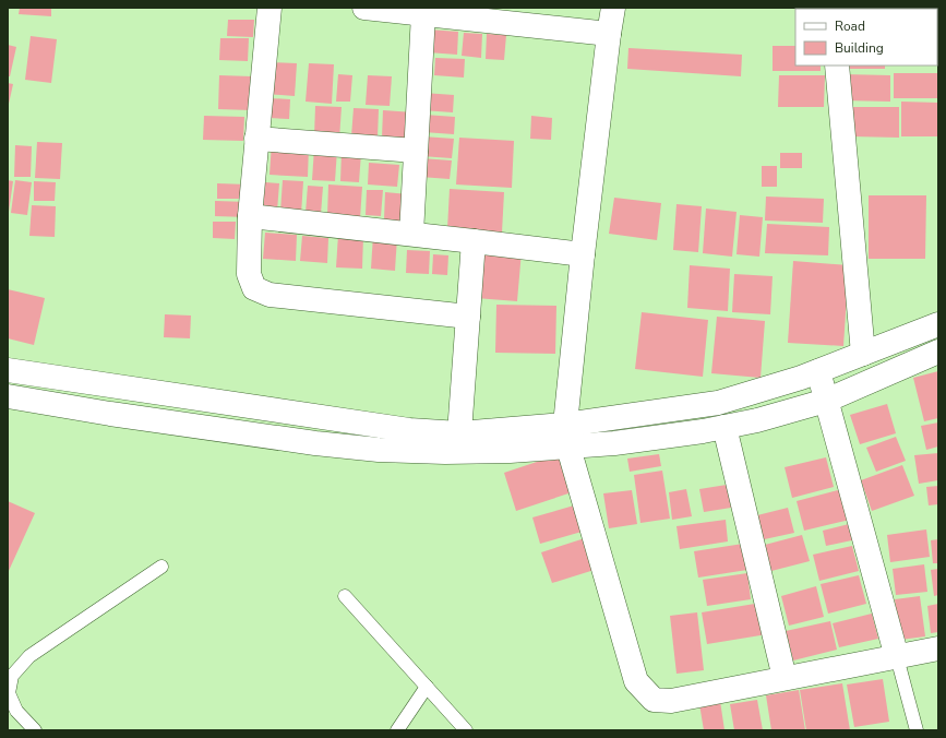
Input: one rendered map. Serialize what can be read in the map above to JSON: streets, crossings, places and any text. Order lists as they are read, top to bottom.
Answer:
{
  "legend": ["Road", "Building"]
}
